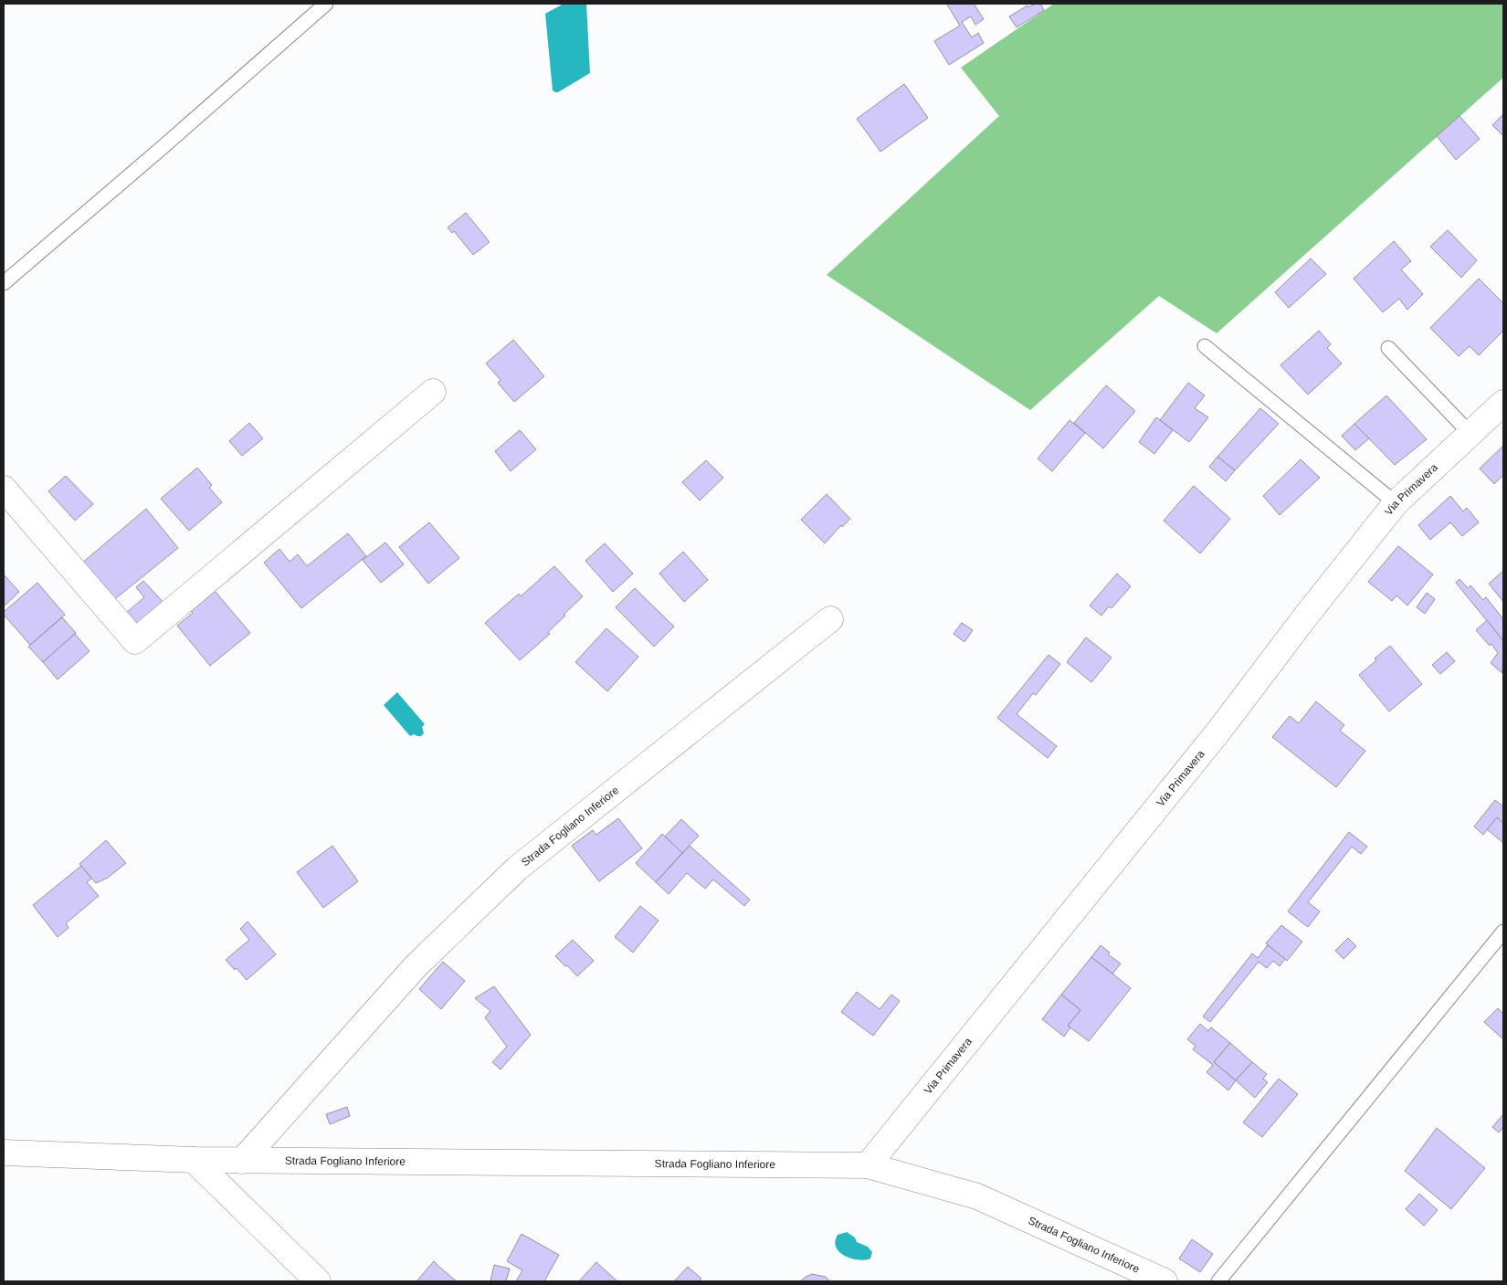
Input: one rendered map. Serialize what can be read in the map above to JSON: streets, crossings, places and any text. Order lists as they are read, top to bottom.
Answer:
{
  "streets": {
    "street": ["Via Primavera", "Strada Fogliano Inferiore"]
  },
  "crossings": [
    ["Via Primavera", "Strada Fogliano Inferiore"]
  ]
}
